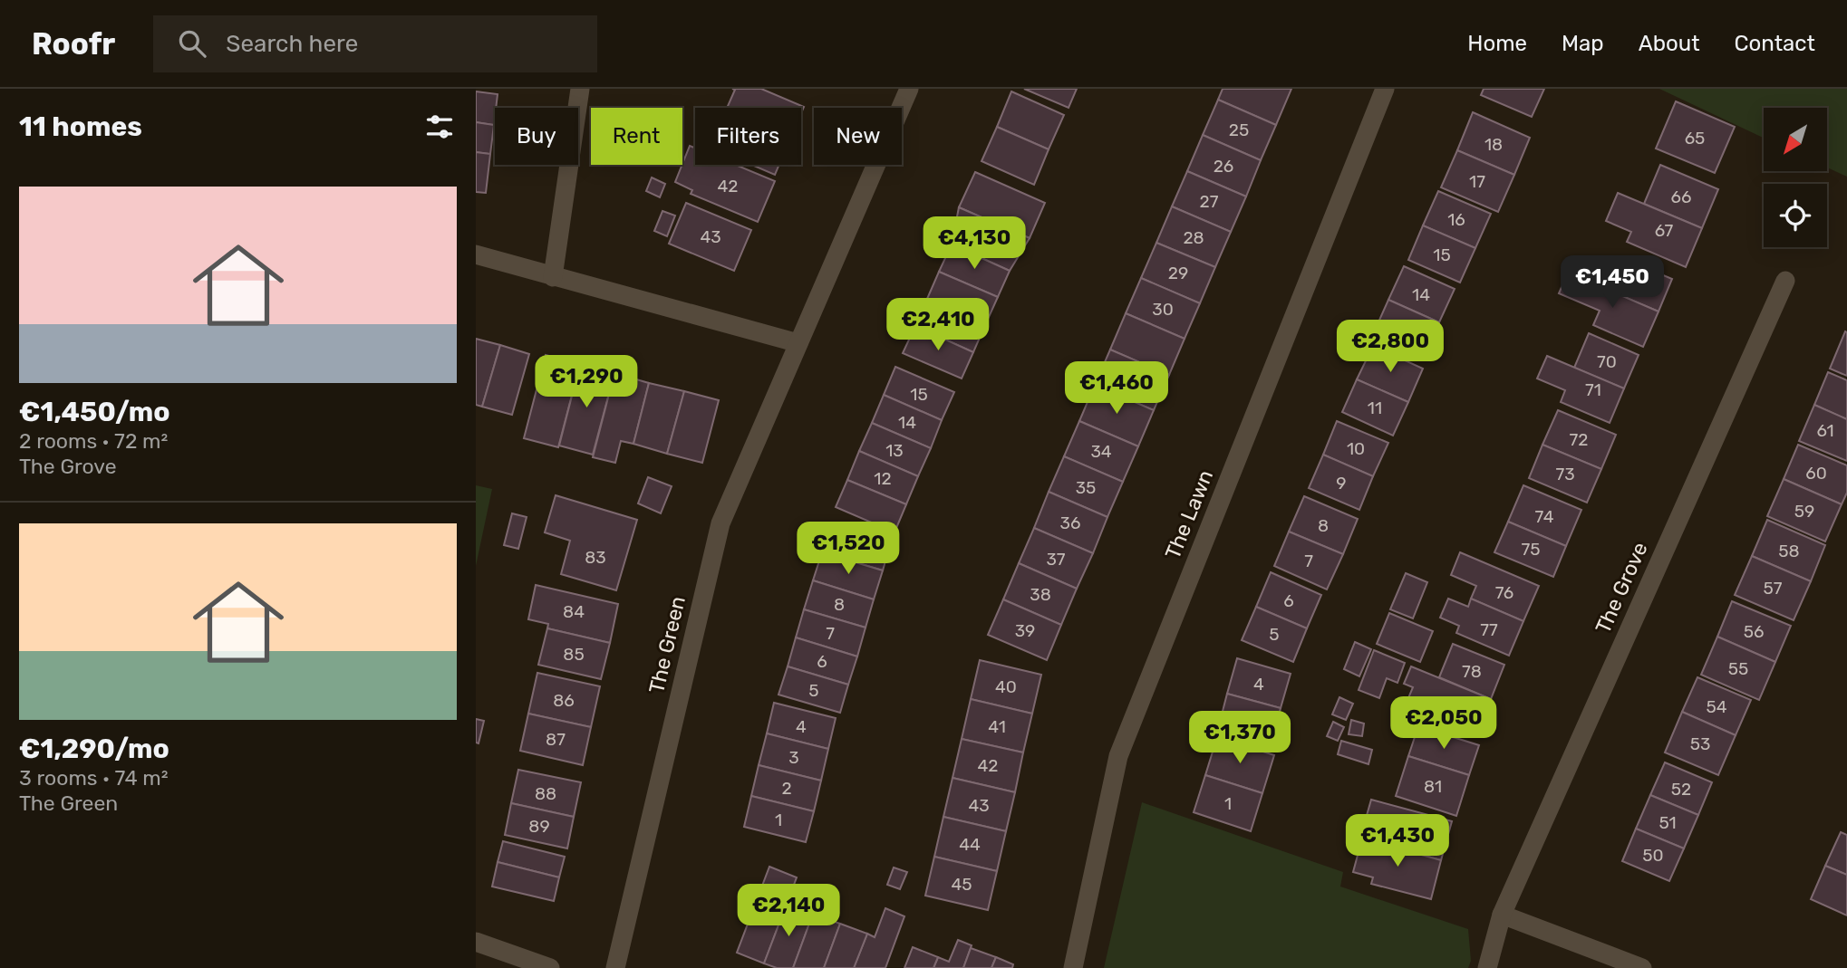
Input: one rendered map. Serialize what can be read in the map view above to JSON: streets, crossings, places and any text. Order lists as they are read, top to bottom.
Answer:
{
  "streets": {
    "street": ["The Lawn", "The Grove", "The Green"]
  },
  "house_numbers": [
    "25",
    "65",
    "18",
    "26",
    "17",
    "42",
    "66",
    "27",
    "16",
    "67",
    "43",
    "28",
    "15",
    "29",
    "14",
    "30",
    "70",
    "71",
    "15",
    "11",
    "14",
    "61",
    "72",
    "10",
    "13",
    "34",
    "60",
    "73",
    "12",
    "9",
    "35",
    "59",
    "74",
    "36",
    "8",
    "75",
    "58",
    "83",
    "37",
    "7",
    "57",
    "76",
    "38",
    "6",
    "8",
    "84",
    "77",
    "39",
    "56",
    "7",
    "5",
    "85",
    "6",
    "55",
    "78",
    "4",
    "40",
    "5",
    "86",
    "54",
    "4",
    "41",
    "87",
    "53",
    "3",
    "42",
    "81",
    "2",
    "52",
    "88",
    "1",
    "43",
    "1",
    "51",
    "89",
    "44",
    "50",
    "45"
  ],
  "north": "bottom left",
  "page": {
    "header": "Roofr",
    "search": "Search here",
    "nav": [
      "Home",
      "Map",
      "About",
      "Contact"
    ],
    "heading": "11 homes",
    "chip": [
      "Buy",
      "Rent",
      "Filters",
      "New"
    ],
    "list": [
      {
        "name": "€1,450/mo",
        "note": "2 rooms · 72 m² · The Grove"
      },
      {
        "name": "€1,290/mo",
        "note": "3 rooms · 74 m² · The Green"
      }
    ],
    "price": [
      "€4,130",
      "€1,450",
      "€2,410",
      "€2,800",
      "€1,290",
      "€1,460",
      "€1,520",
      "€2,050",
      "€1,370",
      "€1,430",
      "€2,140"
    ]
  }
}
